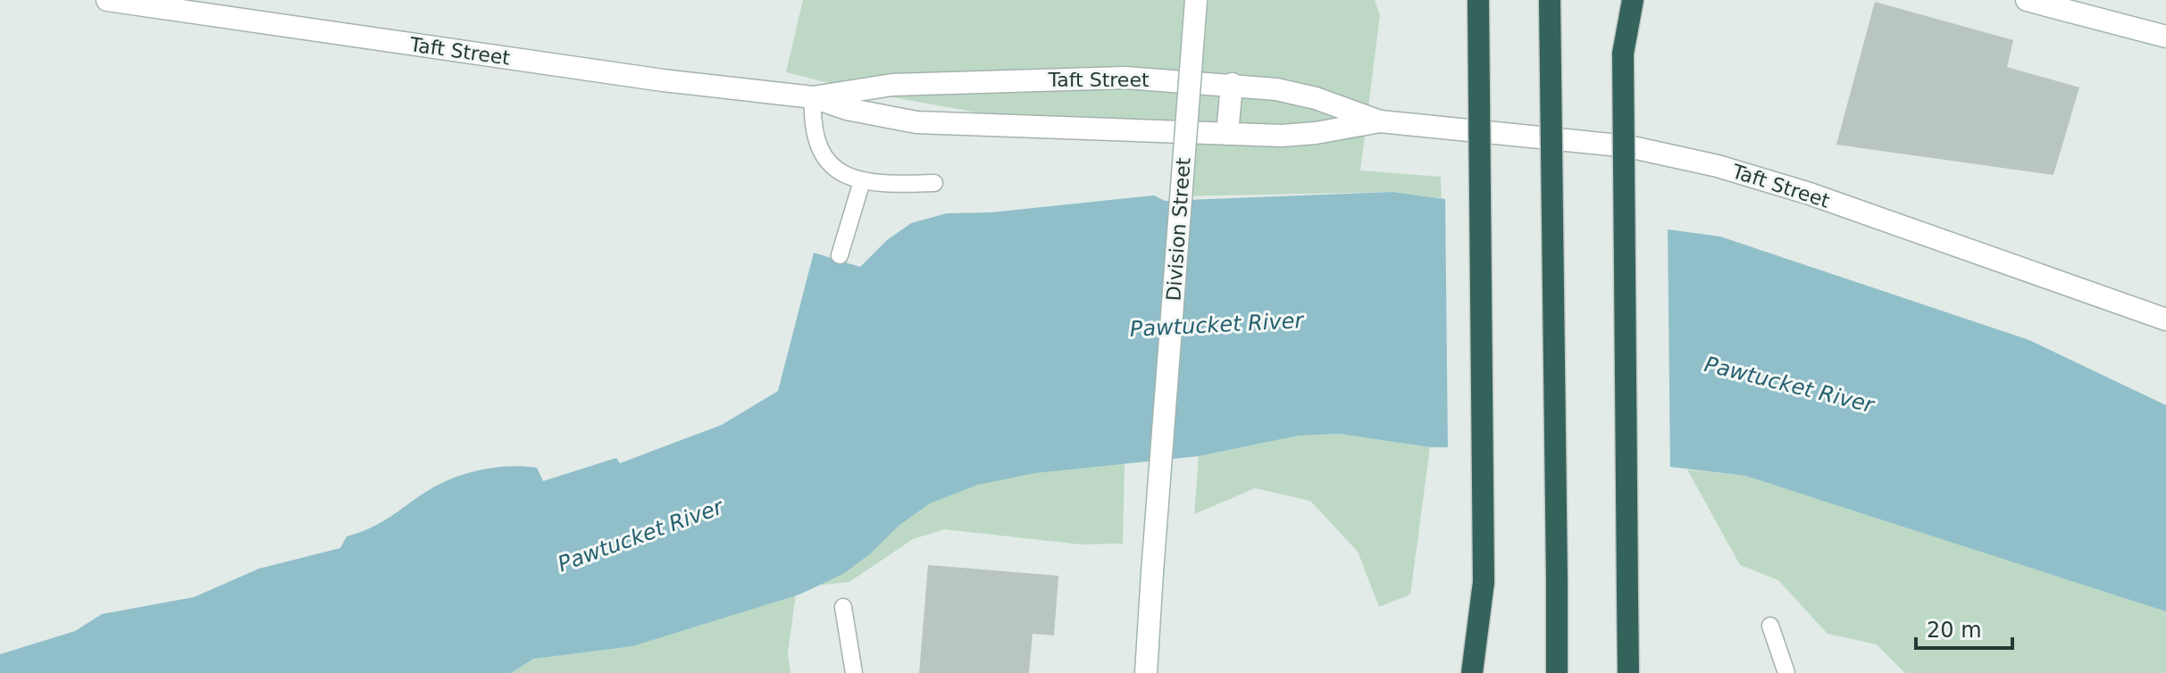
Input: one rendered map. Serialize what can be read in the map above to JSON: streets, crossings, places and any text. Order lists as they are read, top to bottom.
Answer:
{
  "streets": {
    "street": ["Taft Street", "Division Street"]
  },
  "water": ["Pawtucket River"],
  "scale_bar": "20 m"
}
